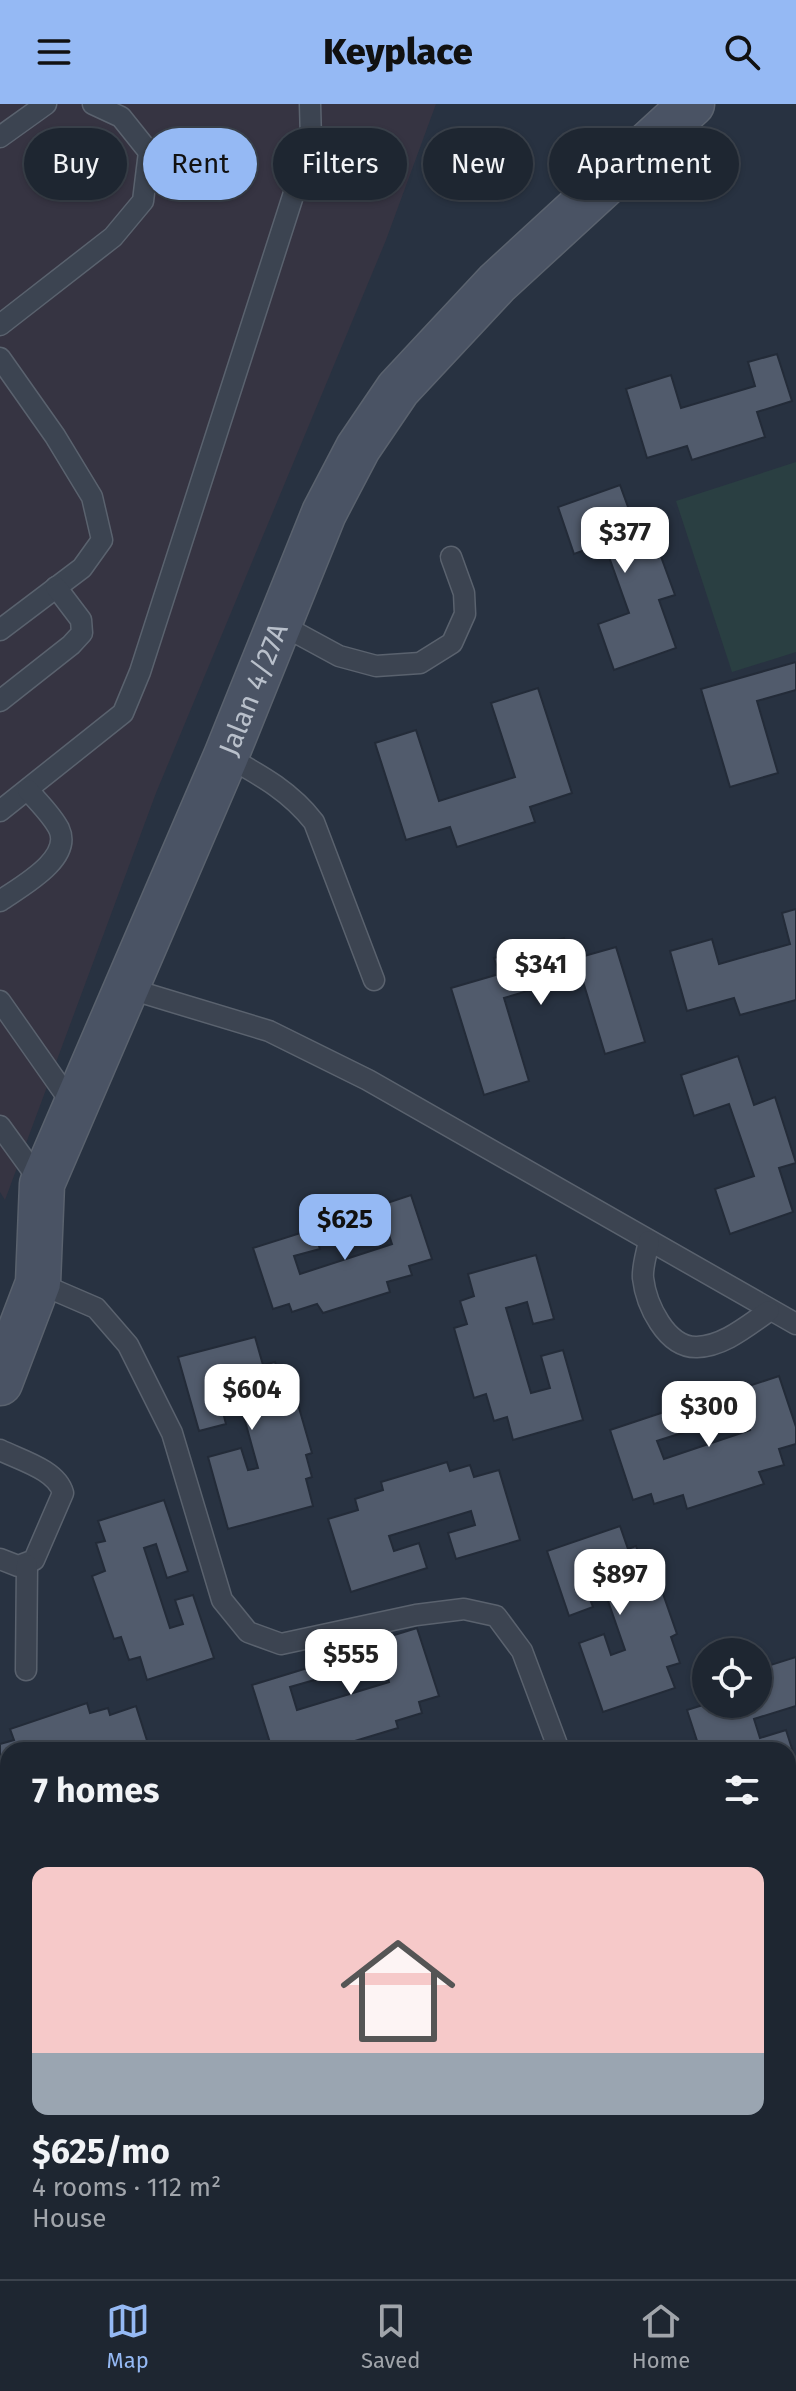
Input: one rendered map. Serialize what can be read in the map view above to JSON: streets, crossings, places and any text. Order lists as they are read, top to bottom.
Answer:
{
  "streets": {
    "street": ["Jalan 4/27A"]
  },
  "page": {
    "header": "Keyplace",
    "chip": [
      "Buy",
      "Rent",
      "Filters",
      "New",
      "Apartment"
    ],
    "price": [
      "$377",
      "$341",
      "$625",
      "$604",
      "$300",
      "$897",
      "$555"
    ],
    "heading": "7 homes",
    "list": [
      {
        "name": "$625/mo",
        "note": "4 rooms · 112 m² · House"
      }
    ],
    "tabs": ["Map", "Saved", "Home"]
  }
}
